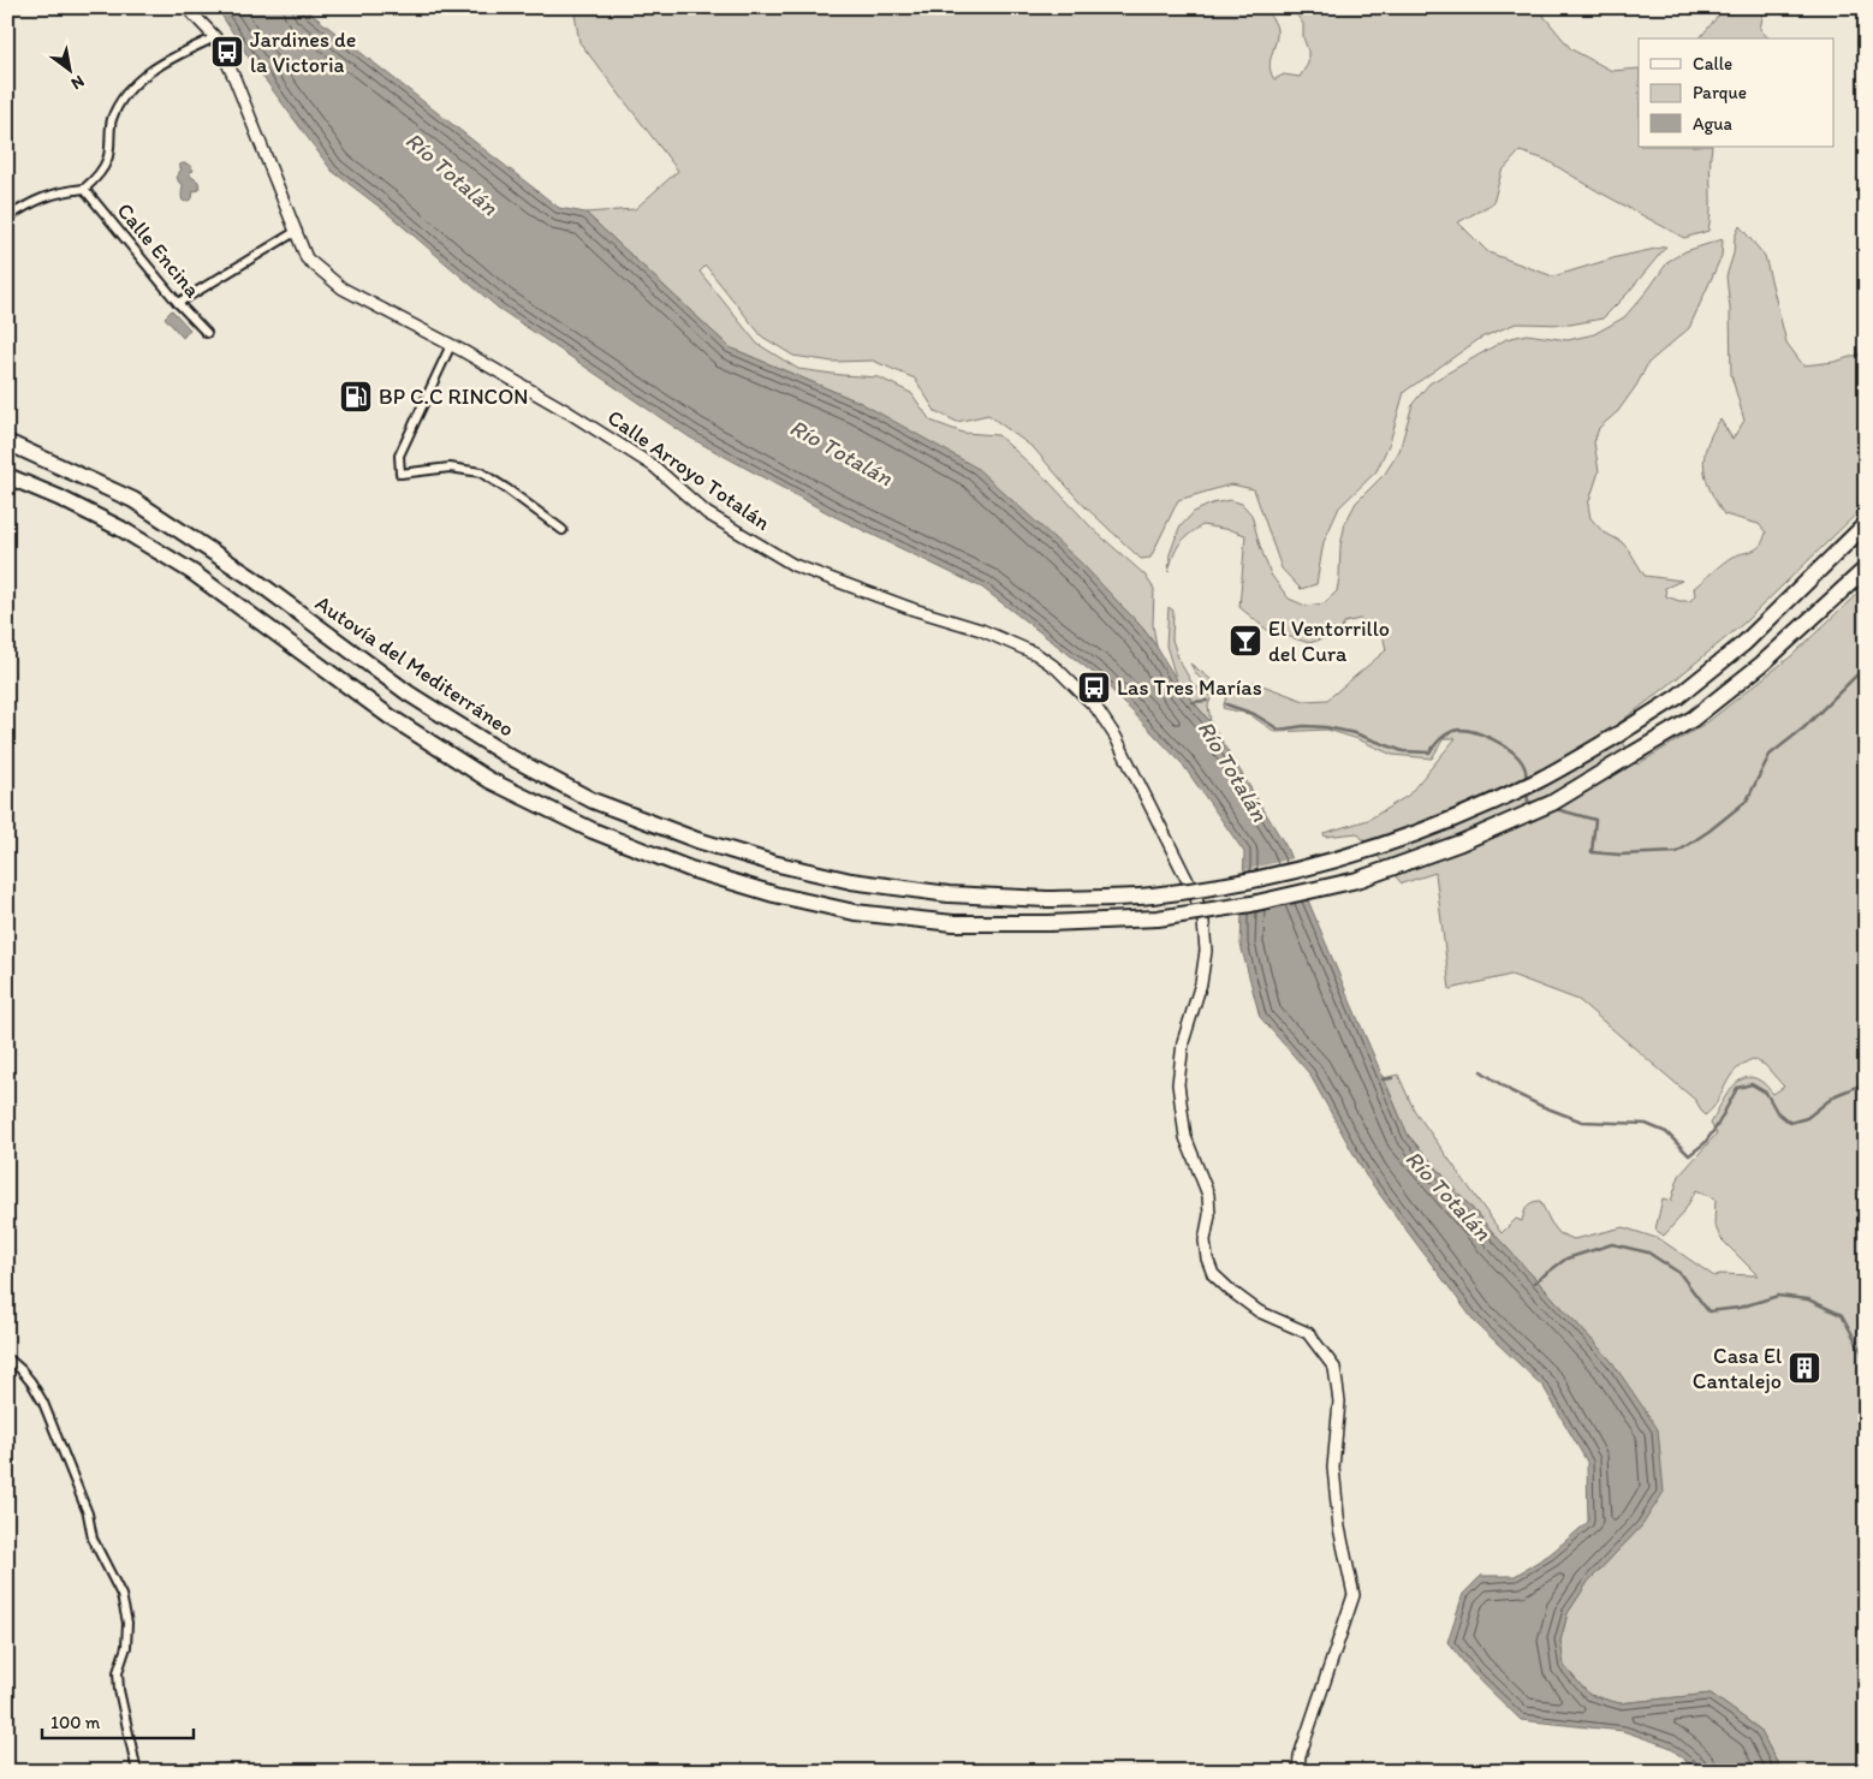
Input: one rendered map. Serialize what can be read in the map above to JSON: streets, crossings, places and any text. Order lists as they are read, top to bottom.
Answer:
{
  "streets": {
    "highway": ["Autovía del Mediterráneo"],
    "street": ["Calle Encina", "Calle Arroyo Totalán"]
  },
  "water": ["Río Totalán"],
  "places": {
    "bus stop": ["Jardines de la Victoria", "Las Tres Marías"],
    "fuel station": ["BP C.C RINCON"],
    "bar": ["El Ventorrillo del Cura"],
    "building": ["Casa El Cantalejo"]
  },
  "legend": ["Calle", "Parque", "Agua"],
  "scale_bar": "100 m",
  "north": "bottom right"
}
